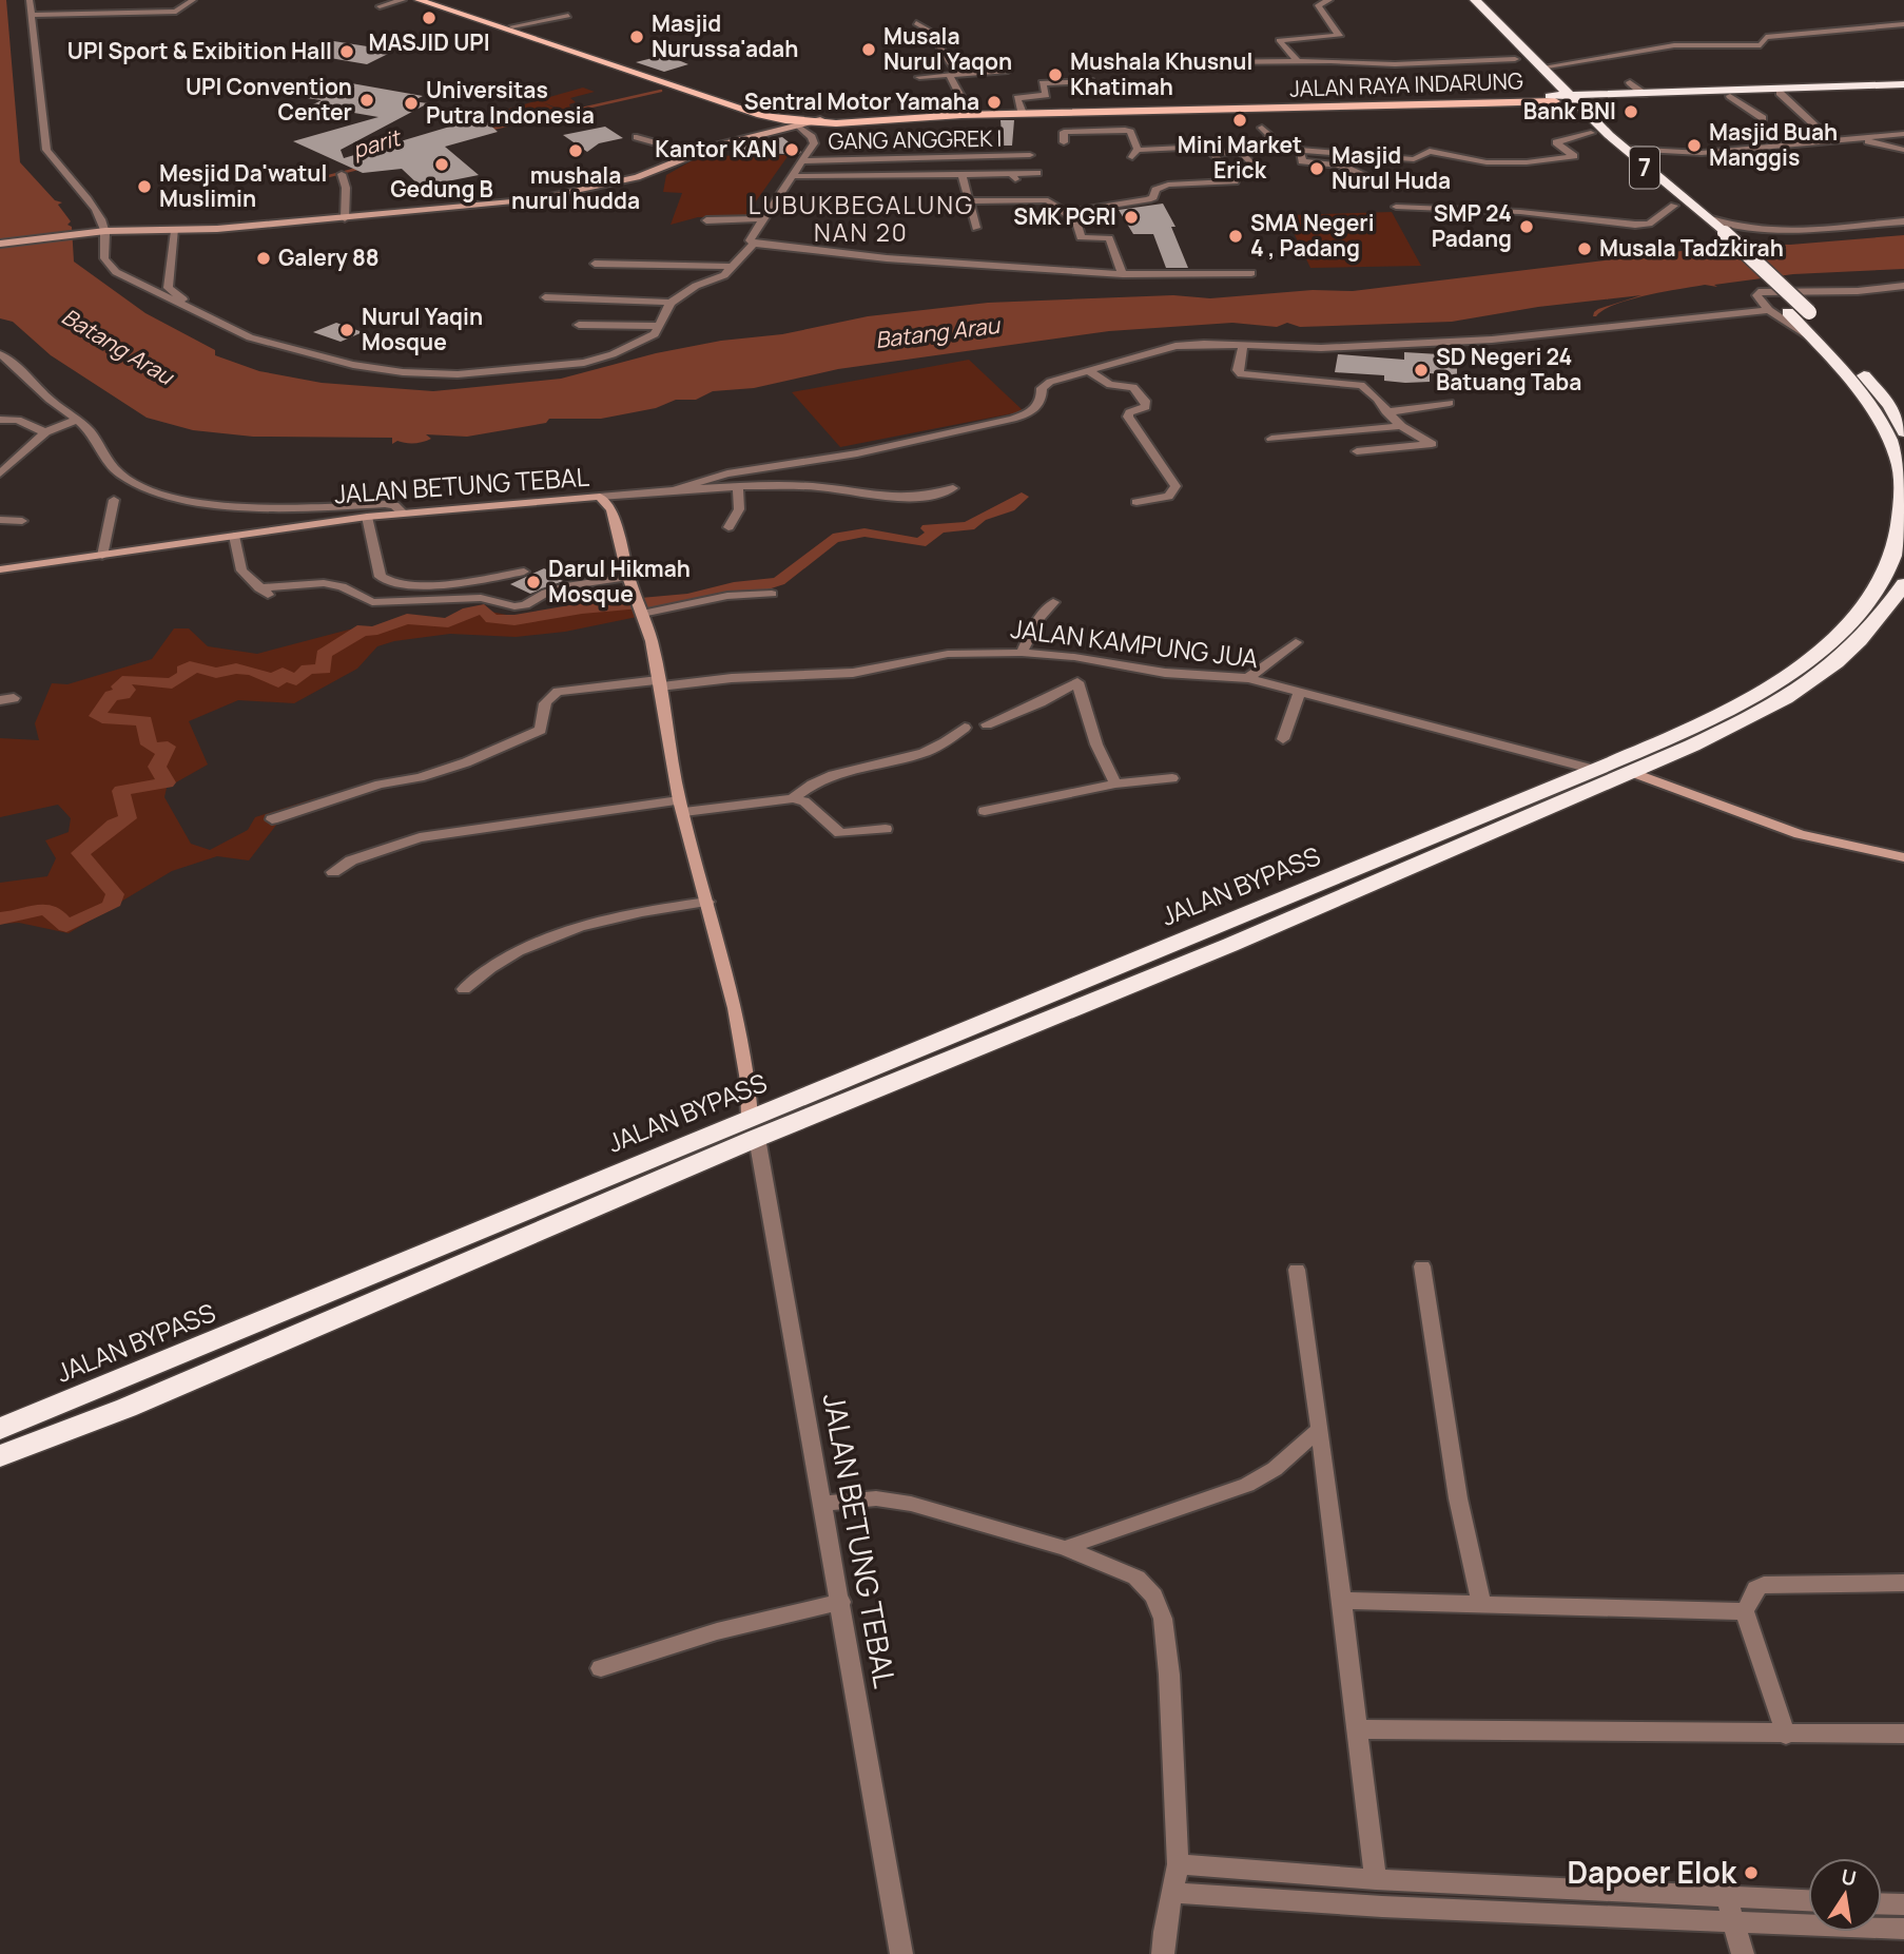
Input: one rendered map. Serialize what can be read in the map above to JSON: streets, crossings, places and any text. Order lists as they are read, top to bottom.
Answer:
{
  "streets": {
    "highway": ["JALAN RAYA INDARUNG", "7", "JALAN BYPASS"],
    "street": ["GANG ANGGREK I", "JALAN BETUNG TEBAL", "JALAN KAMPUNG JUA"]
  },
  "crossings": [
    ["JALAN RAYA INDARUNG", "7"],
    ["JALAN RAYA INDARUNG", "JALAN BYPASS"],
    ["7", "JALAN BYPASS"],
    ["JALAN BETUNG TEBAL", "JALAN KAMPUNG JUA"],
    ["JALAN BETUNG TEBAL", "JALAN BYPASS"],
    ["JALAN KAMPUNG JUA", "JALAN BYPASS"]
  ],
  "districts": ["LUBUKBEGALUNG NAN 20"],
  "water": ["parit", "Batang Arau"],
  "places": [
    "MASJID UPI",
    "Masjid Nurussa'adah",
    "Musala Nurul Yaqon",
    "UPI Sport & Exibition Hall",
    "Mushala Khusnul Khatimah",
    "UPI Convention Center",
    "Sentral Motor Yamaha",
    "Universitas Putra Indonesia",
    "Bank BNI",
    "Mini Market Erick",
    "Masjid Buah Manggis",
    "Kantor KAN",
    "mushala nurul hudda",
    "Gedung B",
    "Masjid Nurul Huda",
    "Mesjid Da'watul Muslimin",
    "SMK PGRI",
    "SMP 24 Padang",
    "SMA Negeri 4 , Padang",
    "Musala Tadzkirah",
    "Galery 88",
    "Nurul Yaqin Mosque",
    "SD Negeri 24 Batuang Taba",
    "Darul Hikmah Mosque",
    "Dapoer Elok"
  ],
  "north": "top"
}
